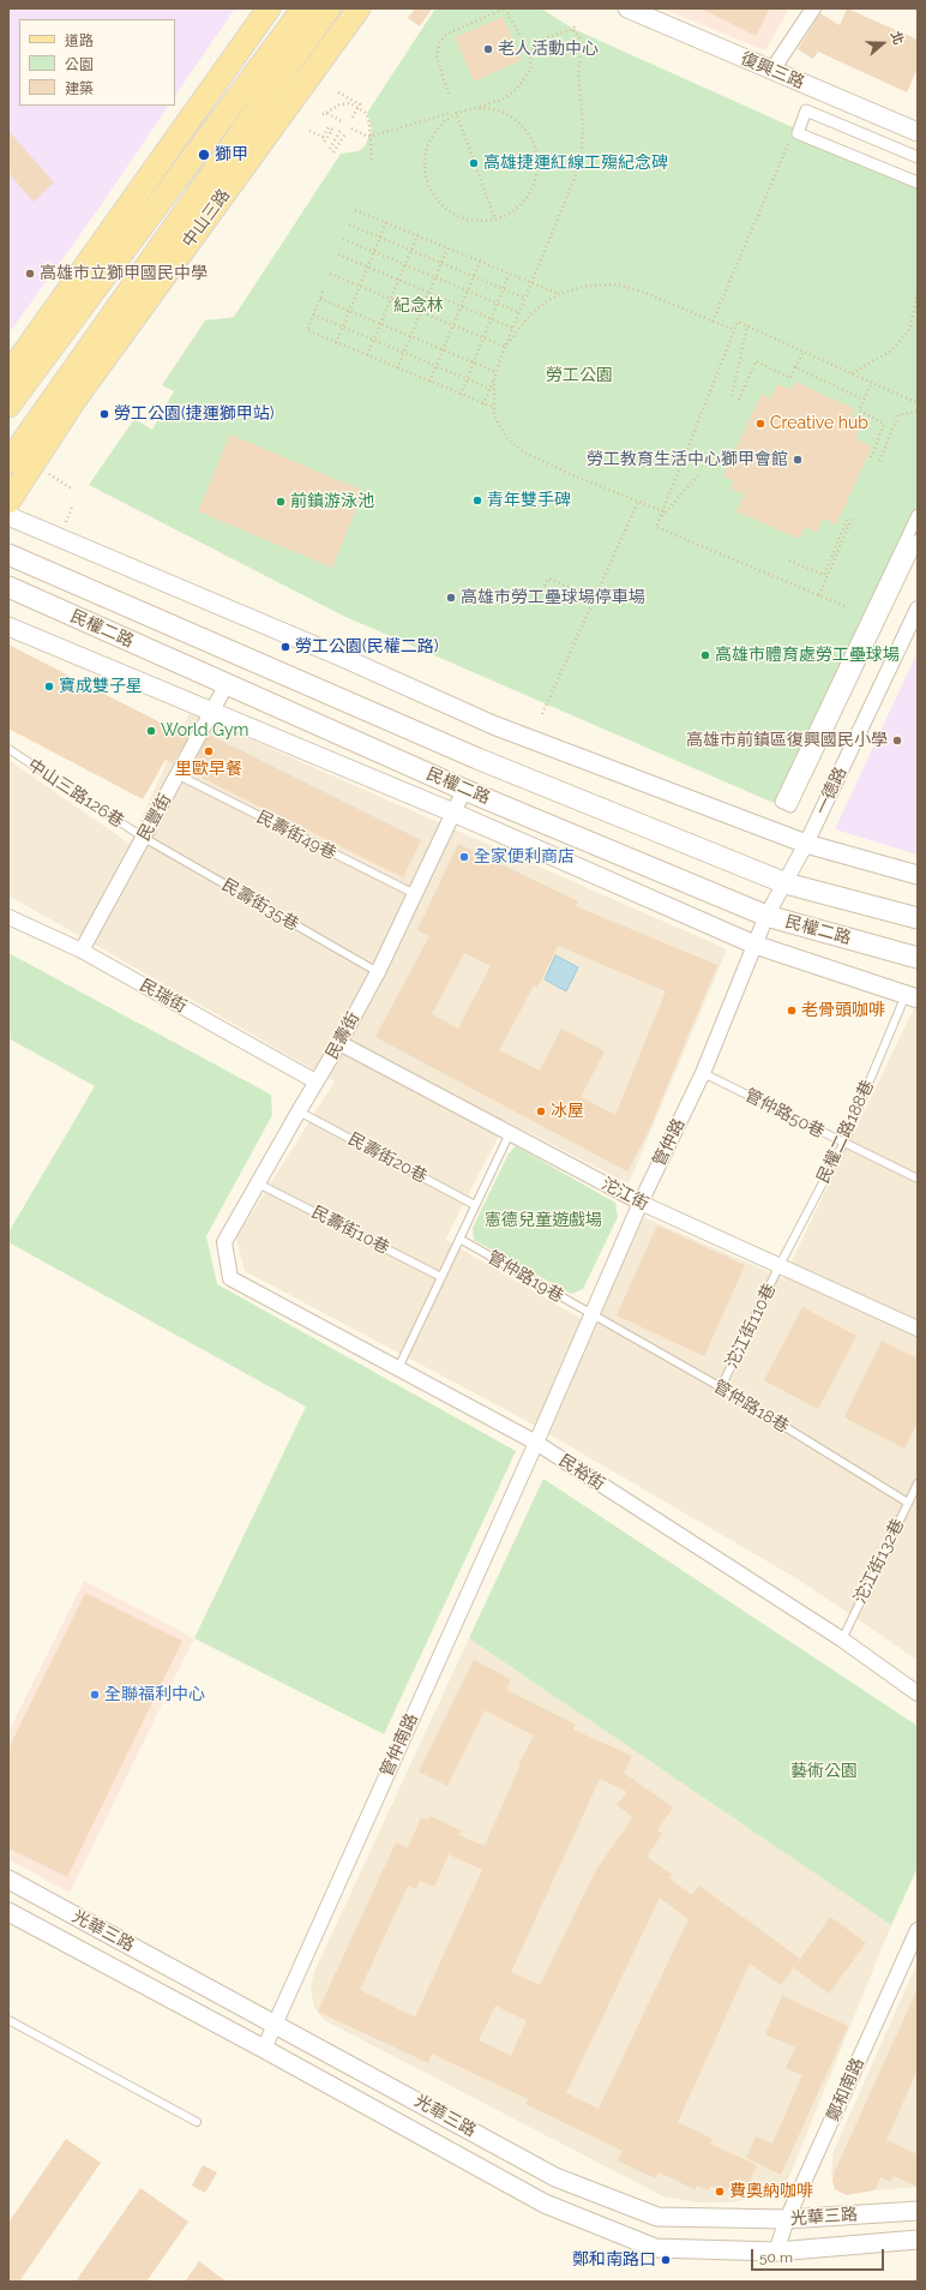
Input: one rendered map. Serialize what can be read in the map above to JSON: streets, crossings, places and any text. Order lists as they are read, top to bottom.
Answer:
{
  "streets": {
    "main road": ["中山三路", "民權二路"],
    "street": [
      "復興三路",
      "一德路",
      "民豐街",
      "民瑞街",
      "民壽街",
      "管仲路",
      "沱江街",
      "民裕街",
      "管仲南路",
      "光華三路",
      "鄭和南路"
    ],
    "lane": [
      "中山三路126巷",
      "民壽街49巷",
      "民壽街35巷",
      "管仲路50巷",
      "民權二路188巷",
      "民壽街20巷",
      "民壽街10巷",
      "管仲路19巷",
      "沱江街110巷",
      "管仲路18巷",
      "沱江街132巷"
    ]
  },
  "crossings": [
    ["民權二路", "民豐街"],
    ["民權二路", "民壽街"],
    ["民權二路", "民權二路188巷"],
    ["民權二路", "管仲路"],
    ["一德路", "管仲路"],
    ["中山三路126巷", "民豐街"],
    ["中山三路126巷", "民壽街35巷"],
    ["民豐街", "民壽街49巷"],
    ["民豐街", "民壽街35巷"],
    ["民豐街", "民瑞街"],
    ["民壽街49巷", "民壽街"],
    ["民壽街35巷", "民壽街"],
    ["民瑞街", "民壽街"],
    ["民壽街", "民壽街20巷"],
    ["民壽街", "沱江街"],
    ["民壽街", "民壽街10巷"],
    ["民壽街", "民裕街"],
    ["管仲路50巷", "民權二路188巷"],
    ["管仲路50巷", "管仲路"],
    ["民權二路188巷", "沱江街"],
    ["民權二路188巷", "沱江街110巷"],
    ["管仲路", "沱江街"],
    ["管仲路", "管仲路19巷"],
    ["管仲路", "管仲路18巷"],
    ["管仲路", "民裕街"],
    ["管仲路", "管仲南路"],
    ["沱江街", "沱江街110巷"],
    ["管仲路19巷", "管仲路18巷"],
    ["沱江街110巷", "管仲路18巷"],
    ["管仲路18巷", "沱江街132巷"],
    ["民裕街", "沱江街132巷"],
    ["民裕街", "管仲南路"],
    ["管仲南路", "光華三路"],
    ["光華三路", "鄭和南路"]
  ],
  "parks": [
    "紀念林",
    "勞工公園",
    "憲德兒童遊戲場",
    "藝術公園"
  ],
  "places": [
    "老人活動中心",
    "獅甲",
    "高雄捷運紅線工殤紀念碑",
    "高雄市立獅甲國民中學",
    "勞工公園(捷運獅甲站)",
    "Creative hub",
    "勞工教育生活中心獅甲會館",
    "青年雙手碑",
    "前鎮游泳池",
    "高雄市勞工壘球場停車場",
    "勞工公園(民權二路)",
    "高雄市體育處勞工壘球場",
    "寶成雙子星",
    "World Gym",
    "高雄市前鎮區復興國民小學",
    "里歐早餐",
    "全家便利商店",
    "老骨頭咖啡",
    "冰屋",
    "全聯福利中心",
    "費奧納咖啡",
    "鄭和南路口"
  ],
  "legend": ["道路", "公園", "建築"],
  "scale_bar": "50 m",
  "north": "right"
}
